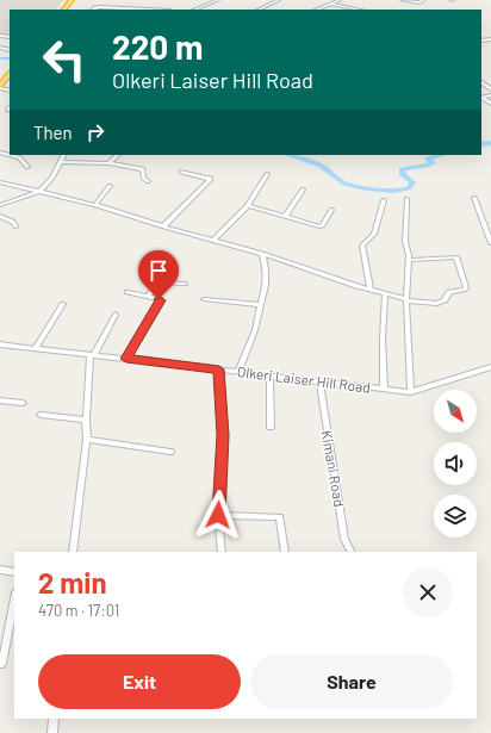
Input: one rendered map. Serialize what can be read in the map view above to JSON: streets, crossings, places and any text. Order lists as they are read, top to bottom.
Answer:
{
  "streets": {
    "street": ["Olkeri Laiser Hill Road", "Kimani Road"]
  },
  "crossings": [
    ["Olkeri Laiser Hill Road", "Kimani Road"]
  ],
  "north": "bottom right",
  "page": {
    "turn": ["220 m", "Olkeri Laiser Hill Road"],
    "then": "Then",
    "heading": ["2 min", "470 m · 17:01"],
    "buttons": ["Exit", "Share"]
  }
}
